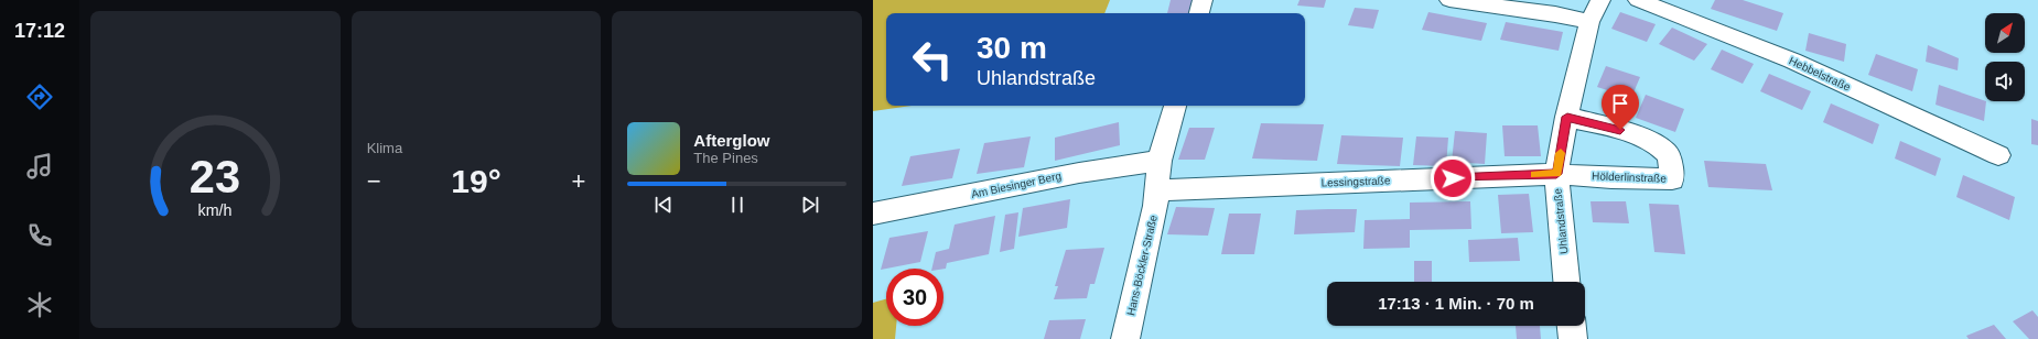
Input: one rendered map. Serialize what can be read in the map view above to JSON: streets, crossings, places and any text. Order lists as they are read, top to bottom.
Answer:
{
  "streets": {
    "street": [
      "Hebbelstraße",
      "Hölderlinstraße",
      "Lessingstraße",
      "Am Biesinger Berg",
      "Uhlandstraße",
      "Hans-Böckler-Straße"
    ]
  },
  "crossings": [
    ["Hölderlinstraße", "Lessingstraße"],
    ["Hölderlinstraße", "Uhlandstraße"],
    ["Lessingstraße", "Uhlandstraße"],
    ["Lessingstraße", "Hans-Böckler-Straße"]
  ],
  "north": "top right",
  "page": {
    "tabs": "17:12",
    "tile": "Klima",
    "turn": ["30 m", "Uhlandstraße"],
    "song": ["Afterglow", "The Pines"],
    "heat": ["−", "19°", "+"],
    "limit": "30",
    "trip": "17:13 · 1 Min. · 70 m",
    "gauge": ["23", "km/h"]
  }
}
